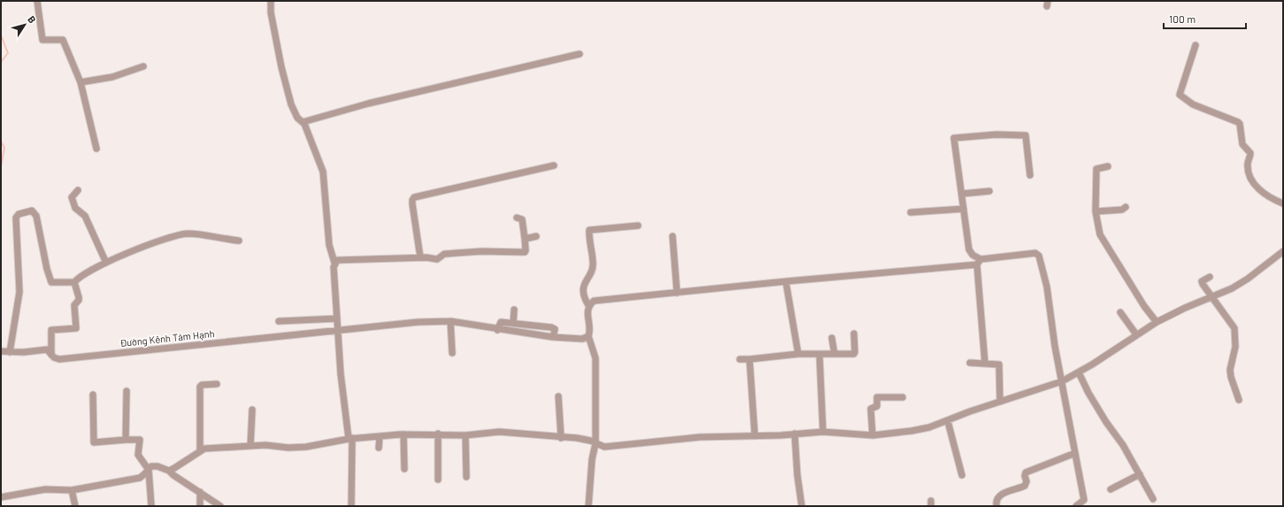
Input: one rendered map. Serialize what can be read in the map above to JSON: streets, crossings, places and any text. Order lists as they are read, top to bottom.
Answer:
{
  "streets": {
    "street": ["Đường Kênh Tám Hạnh"]
  },
  "scale_bar": "100 m",
  "north": "top right"
}
